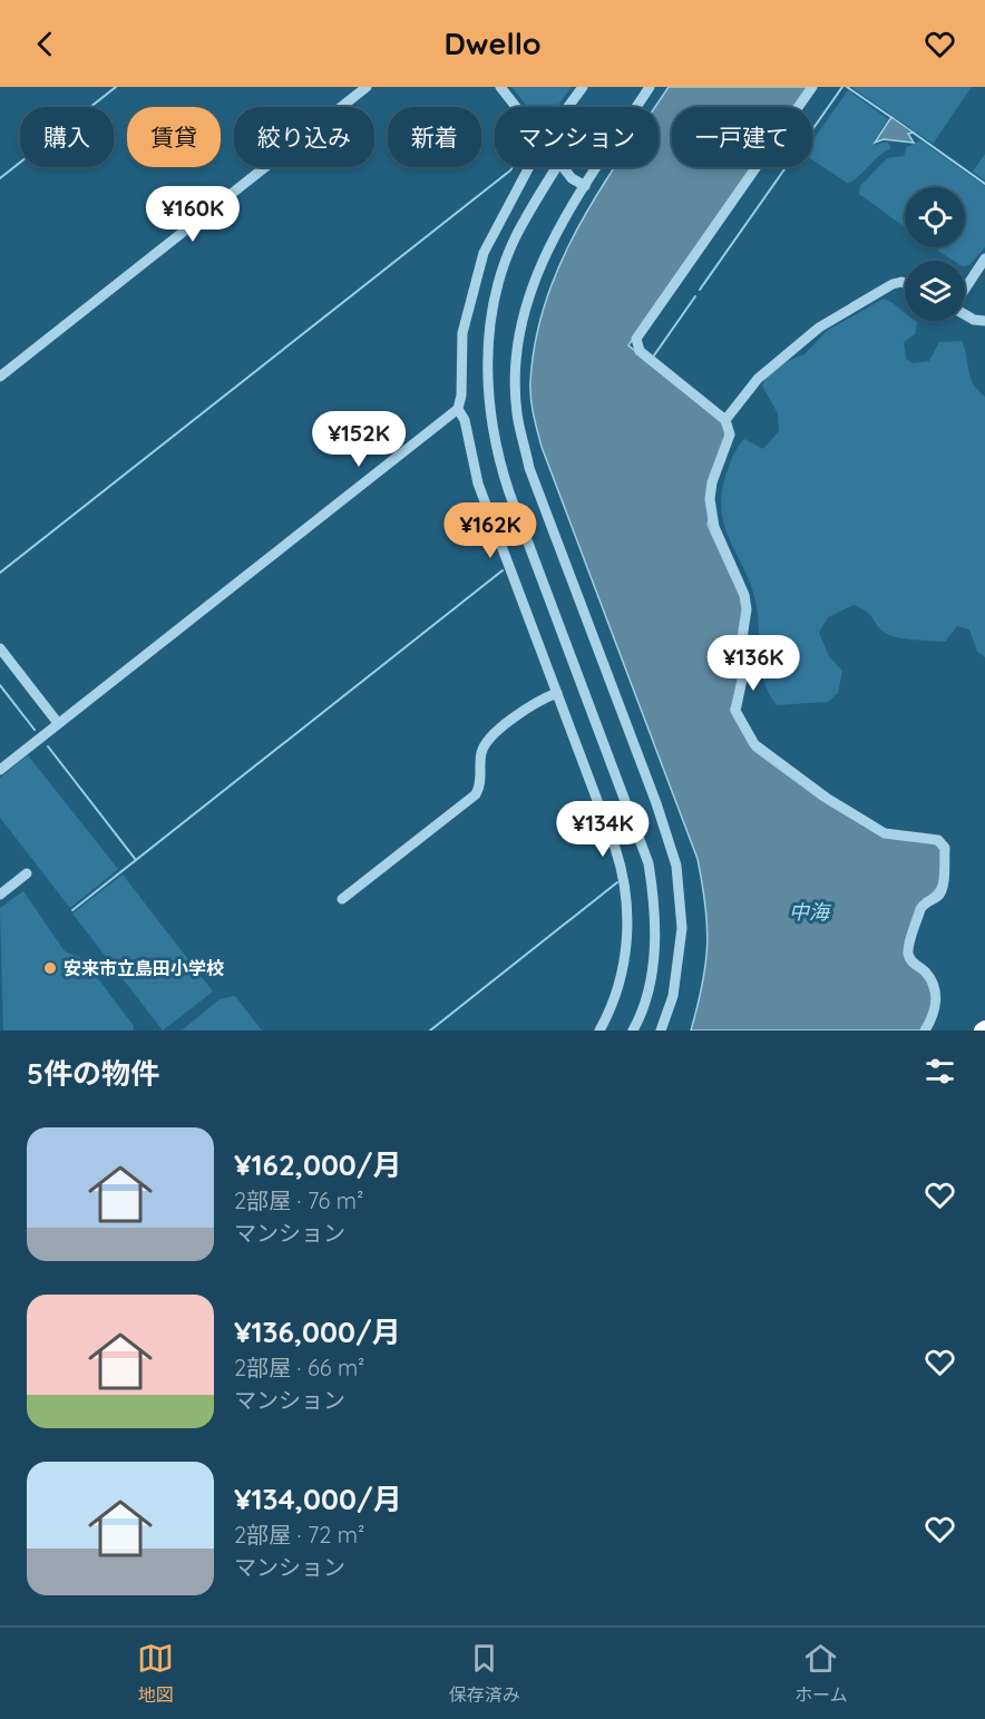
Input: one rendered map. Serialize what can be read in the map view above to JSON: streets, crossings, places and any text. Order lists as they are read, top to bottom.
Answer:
{
  "water": ["中海"],
  "places": ["安来市立島田小学校"],
  "page": {
    "header": "Dwello",
    "chip": [
      "購入",
      "賃貸",
      "絞り込み",
      "新着",
      "マンション",
      "一戸建て"
    ],
    "price": [
      "¥160K",
      "¥152K",
      "¥162K",
      "¥136K",
      "¥134K"
    ],
    "heading": "5件の物件",
    "list": [
      {
        "name": "¥162,000/月",
        "note": "2部屋 · 76 m² · マンション"
      },
      {
        "name": "¥136,000/月",
        "note": "2部屋 · 66 m² · マンション"
      },
      {
        "name": "¥134,000/月",
        "note": "2部屋 · 72 m² · マンション"
      }
    ],
    "tabs": ["地図", "保存済み", "ホーム"]
  }
}
